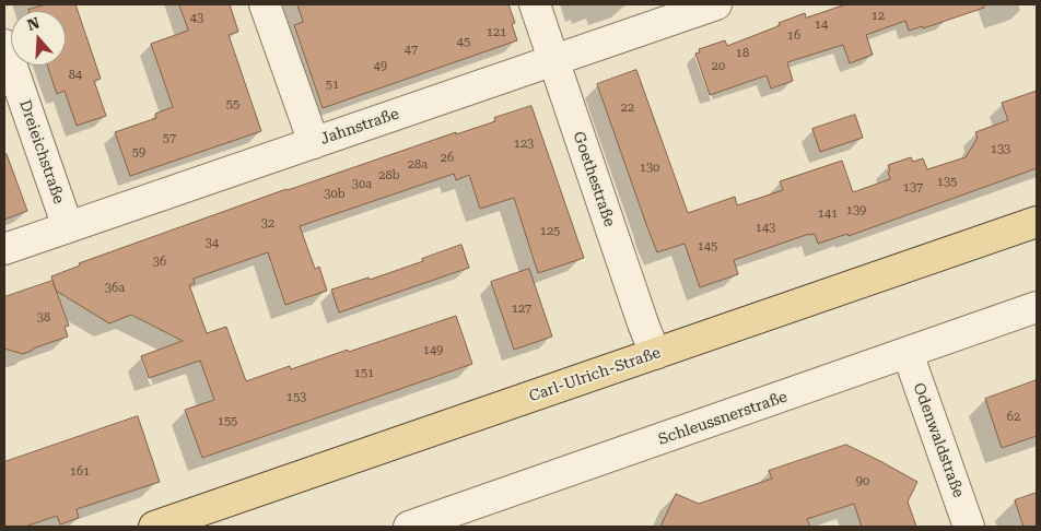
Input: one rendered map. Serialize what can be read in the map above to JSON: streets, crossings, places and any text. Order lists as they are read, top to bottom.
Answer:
{
  "streets": {
    "main road": ["Carl-Ulrich-Straße"],
    "street": [
      "Jahnstraße",
      "Dreieichstraße",
      "Goethestraße",
      "Schleussnerstraße",
      "Odenwaldstraße"
    ]
  },
  "crossings": [
    ["Jahnstraße", "Dreieichstraße"],
    ["Jahnstraße", "Goethestraße"],
    ["Goethestraße", "Carl-Ulrich-Straße"],
    ["Schleussnerstraße", "Odenwaldstraße"]
  ],
  "house_numbers": [
    "12",
    "43",
    "14",
    "121",
    "16",
    "45",
    "47",
    "18",
    "49",
    "20",
    "84",
    "51",
    "55",
    "22",
    "57",
    "123",
    "133",
    "59",
    "26",
    "28a",
    "130",
    "28b",
    "135",
    "30a",
    "137",
    "30b",
    "139",
    "141",
    "32",
    "143",
    "125",
    "34",
    "145",
    "36",
    "36a",
    "127",
    "38",
    "149",
    "151",
    "153",
    "62",
    "155",
    "161",
    "90"
  ],
  "north": "top"
}
